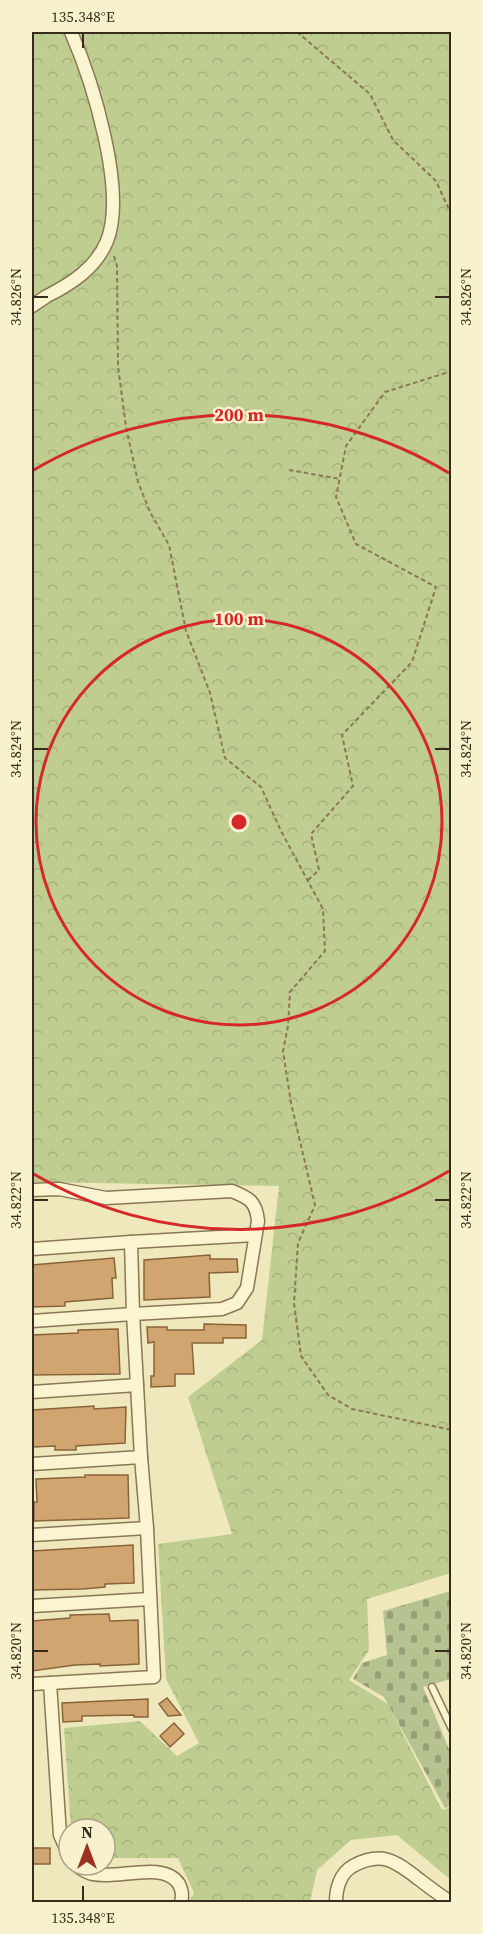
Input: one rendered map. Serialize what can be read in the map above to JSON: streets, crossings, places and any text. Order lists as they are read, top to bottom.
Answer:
{
  "north": "top",
  "coordinates": [
    "135.348°E",
    "34.826°N",
    "34.824°N",
    "34.822°N",
    "34.820°N"
  ],
  "rings": ["200 m", "100 m"]
}
